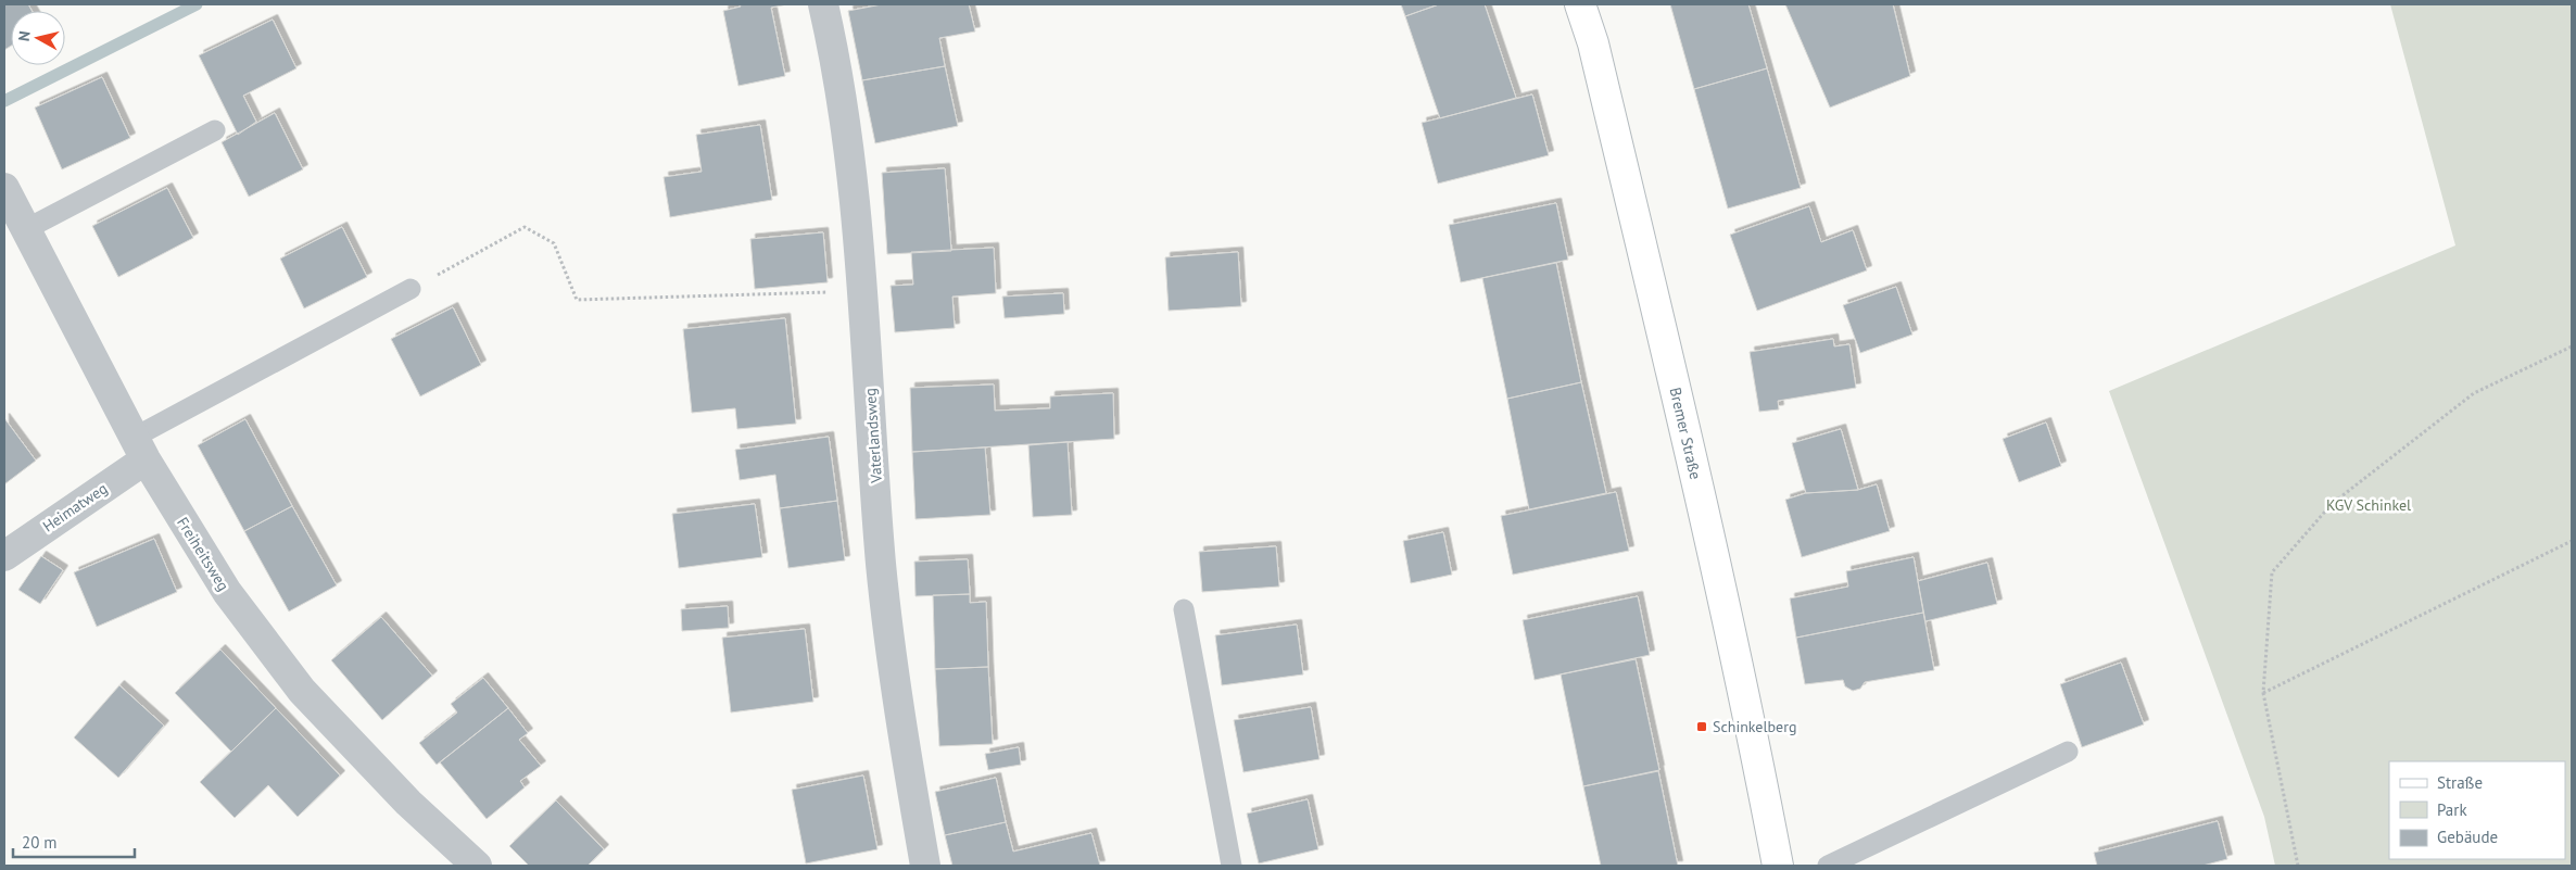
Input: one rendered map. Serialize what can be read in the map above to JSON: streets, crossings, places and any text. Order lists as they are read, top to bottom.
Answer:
{
  "streets": {
    "main road": ["Bremer Straße"],
    "street": ["Vaterlandsweg", "Heimatweg", "Freiheitsweg"]
  },
  "crossings": [
    ["Heimatweg", "Freiheitsweg"]
  ],
  "parks": ["KGV Schinkel"],
  "places": {
    "transit": ["Schinkelberg"]
  },
  "legend": ["Straße", "Park", "Gebäude"],
  "scale_bar": "20 m",
  "north": "left"
}
